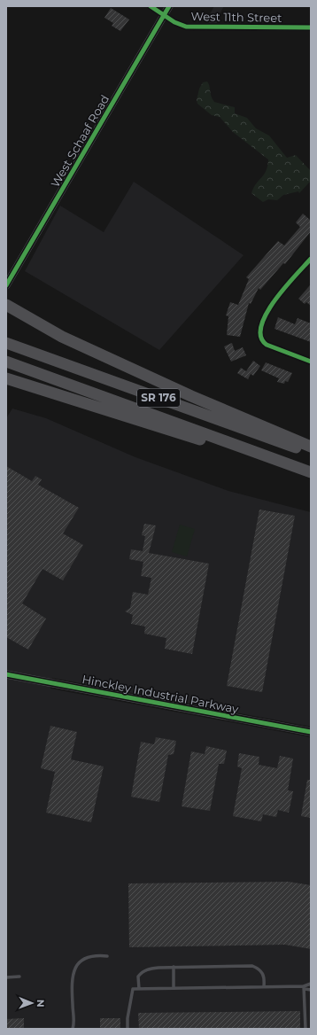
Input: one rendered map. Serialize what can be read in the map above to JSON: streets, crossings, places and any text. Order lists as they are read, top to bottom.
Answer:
{
  "streets": {
    "highway": ["SR 176"],
    "street": ["West 11th Street", "West Schaaf Road", "Hinckley Industrial Parkway"]
  },
  "crossings": [
    ["West 11th Street", "West Schaaf Road"]
  ],
  "north": "right"
}
